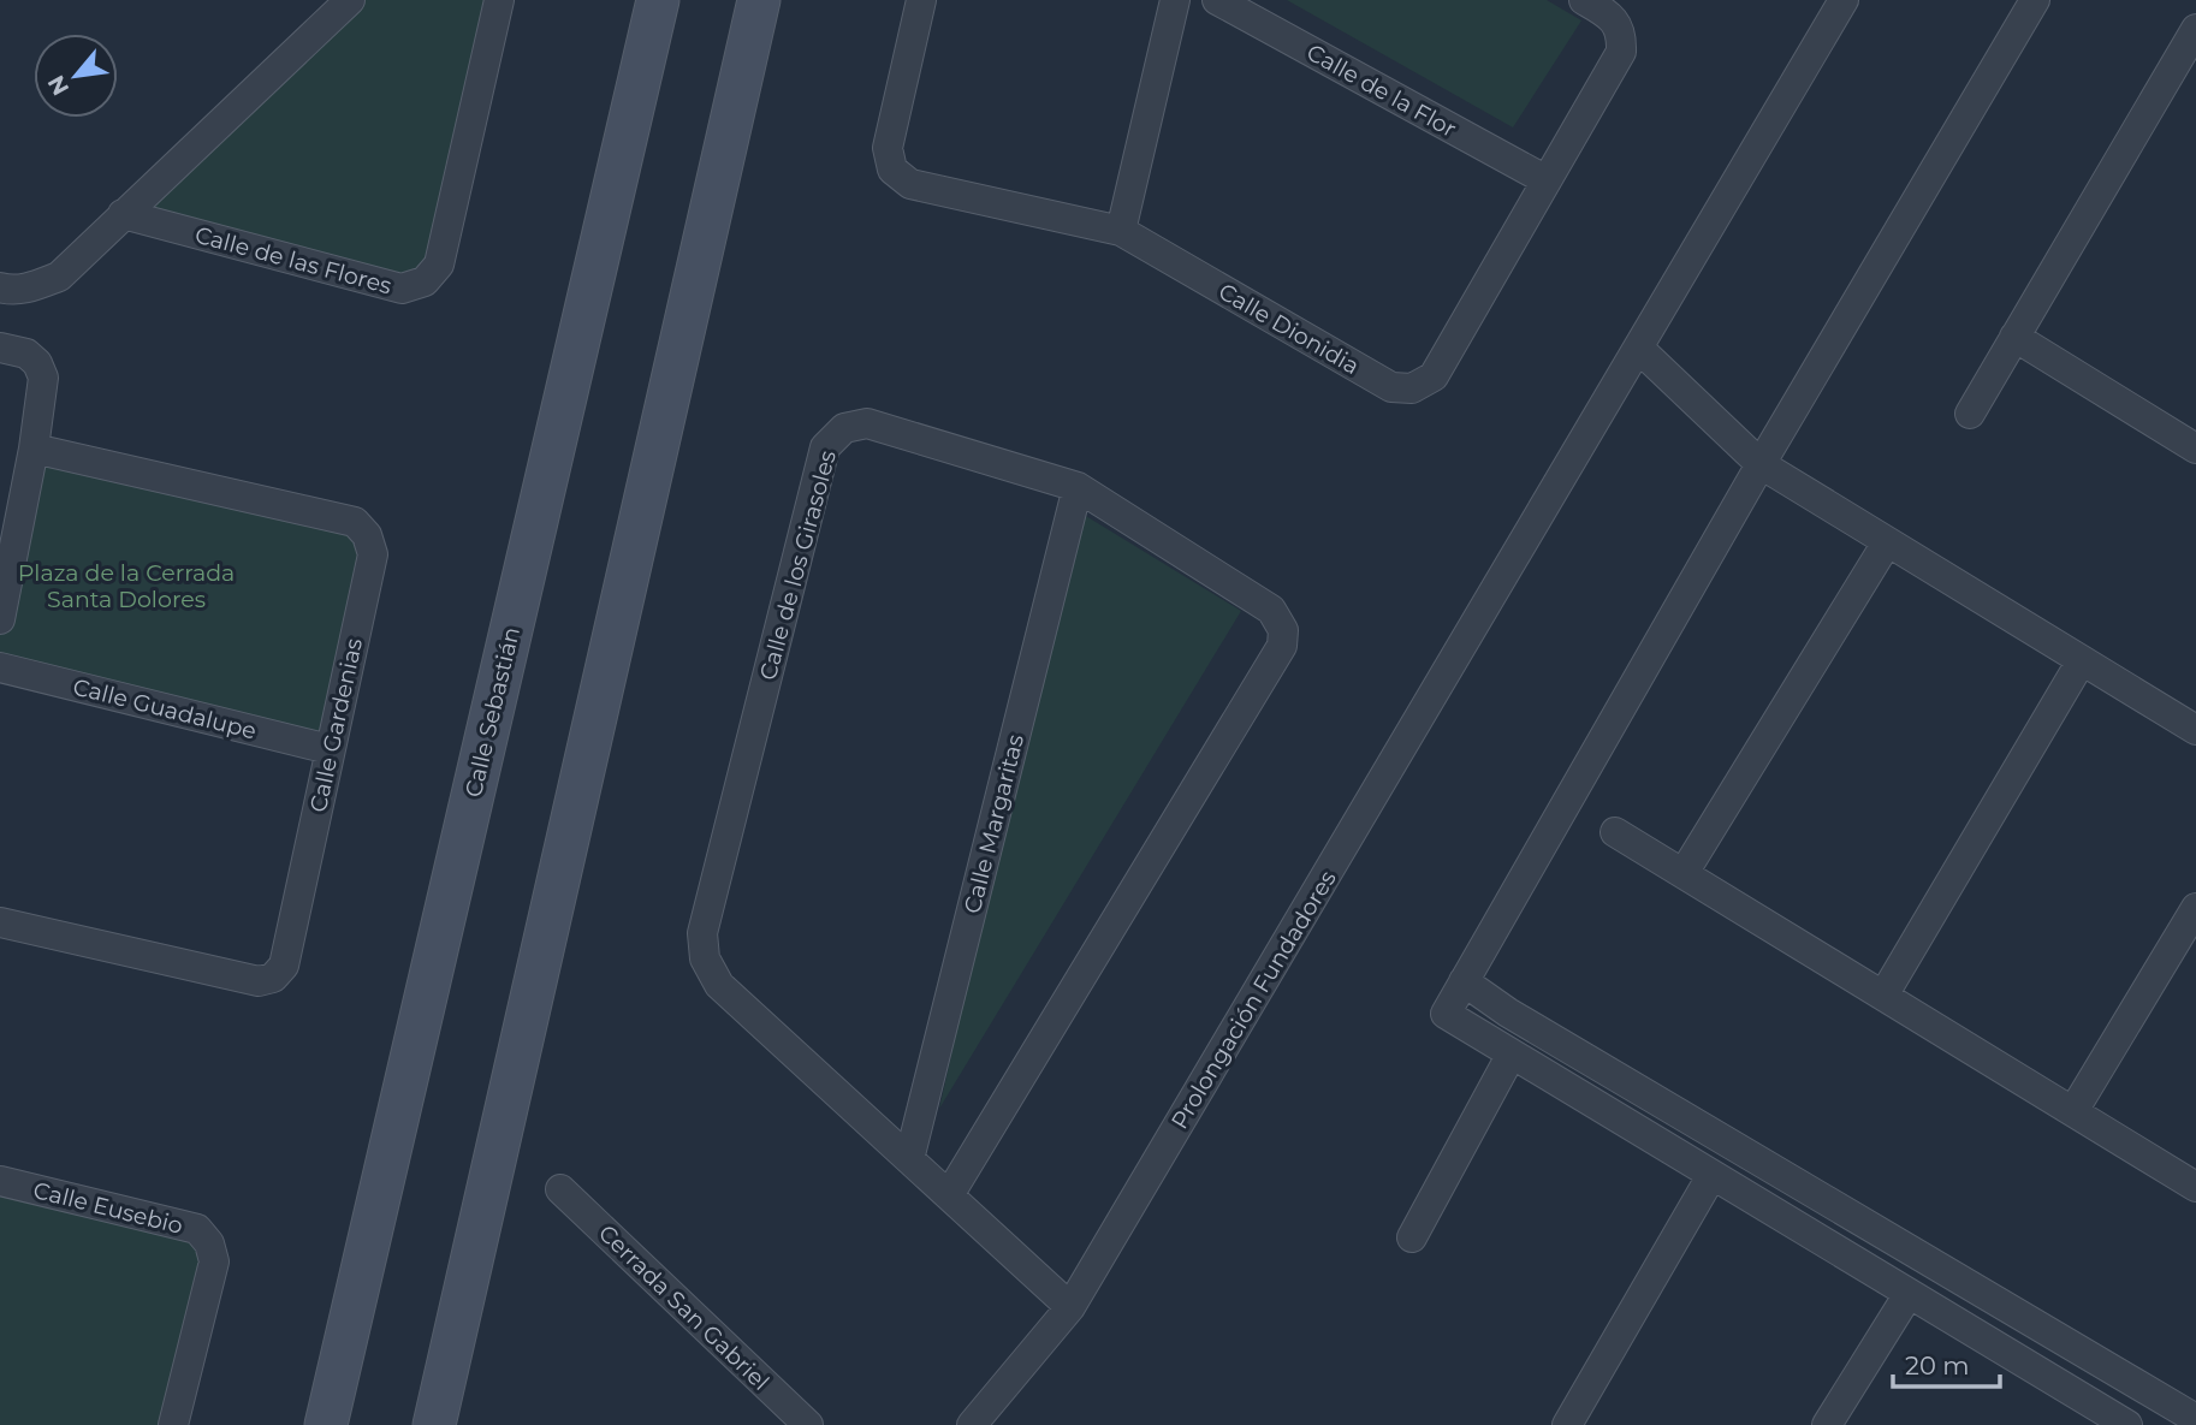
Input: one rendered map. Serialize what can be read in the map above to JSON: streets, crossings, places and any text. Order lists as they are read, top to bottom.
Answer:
{
  "streets": {
    "main road": ["Calle Sebastián"],
    "street": [
      "Calle de la Flor",
      "Calle de las Flores",
      "Calle Dionidia",
      "Calle de los Girasoles",
      "Calle Guadalupe",
      "Calle Gardenias",
      "Calle Margaritas",
      "Prolongación Fundadores",
      "Calle Eusebio",
      "Cerrada San Gabriel"
    ]
  },
  "crossings": [
    ["Calle de la Flor", "Calle Dionidia"],
    ["Calle de los Girasoles", "Calle Margaritas"],
    ["Calle de los Girasoles", "Prolongación Fundadores"],
    ["Calle Guadalupe", "Calle Gardenias"]
  ],
  "parks": ["Plaza de la Cerrada Santa Dolores"],
  "scale_bar": "20 m",
  "north": "bottom left"
}
